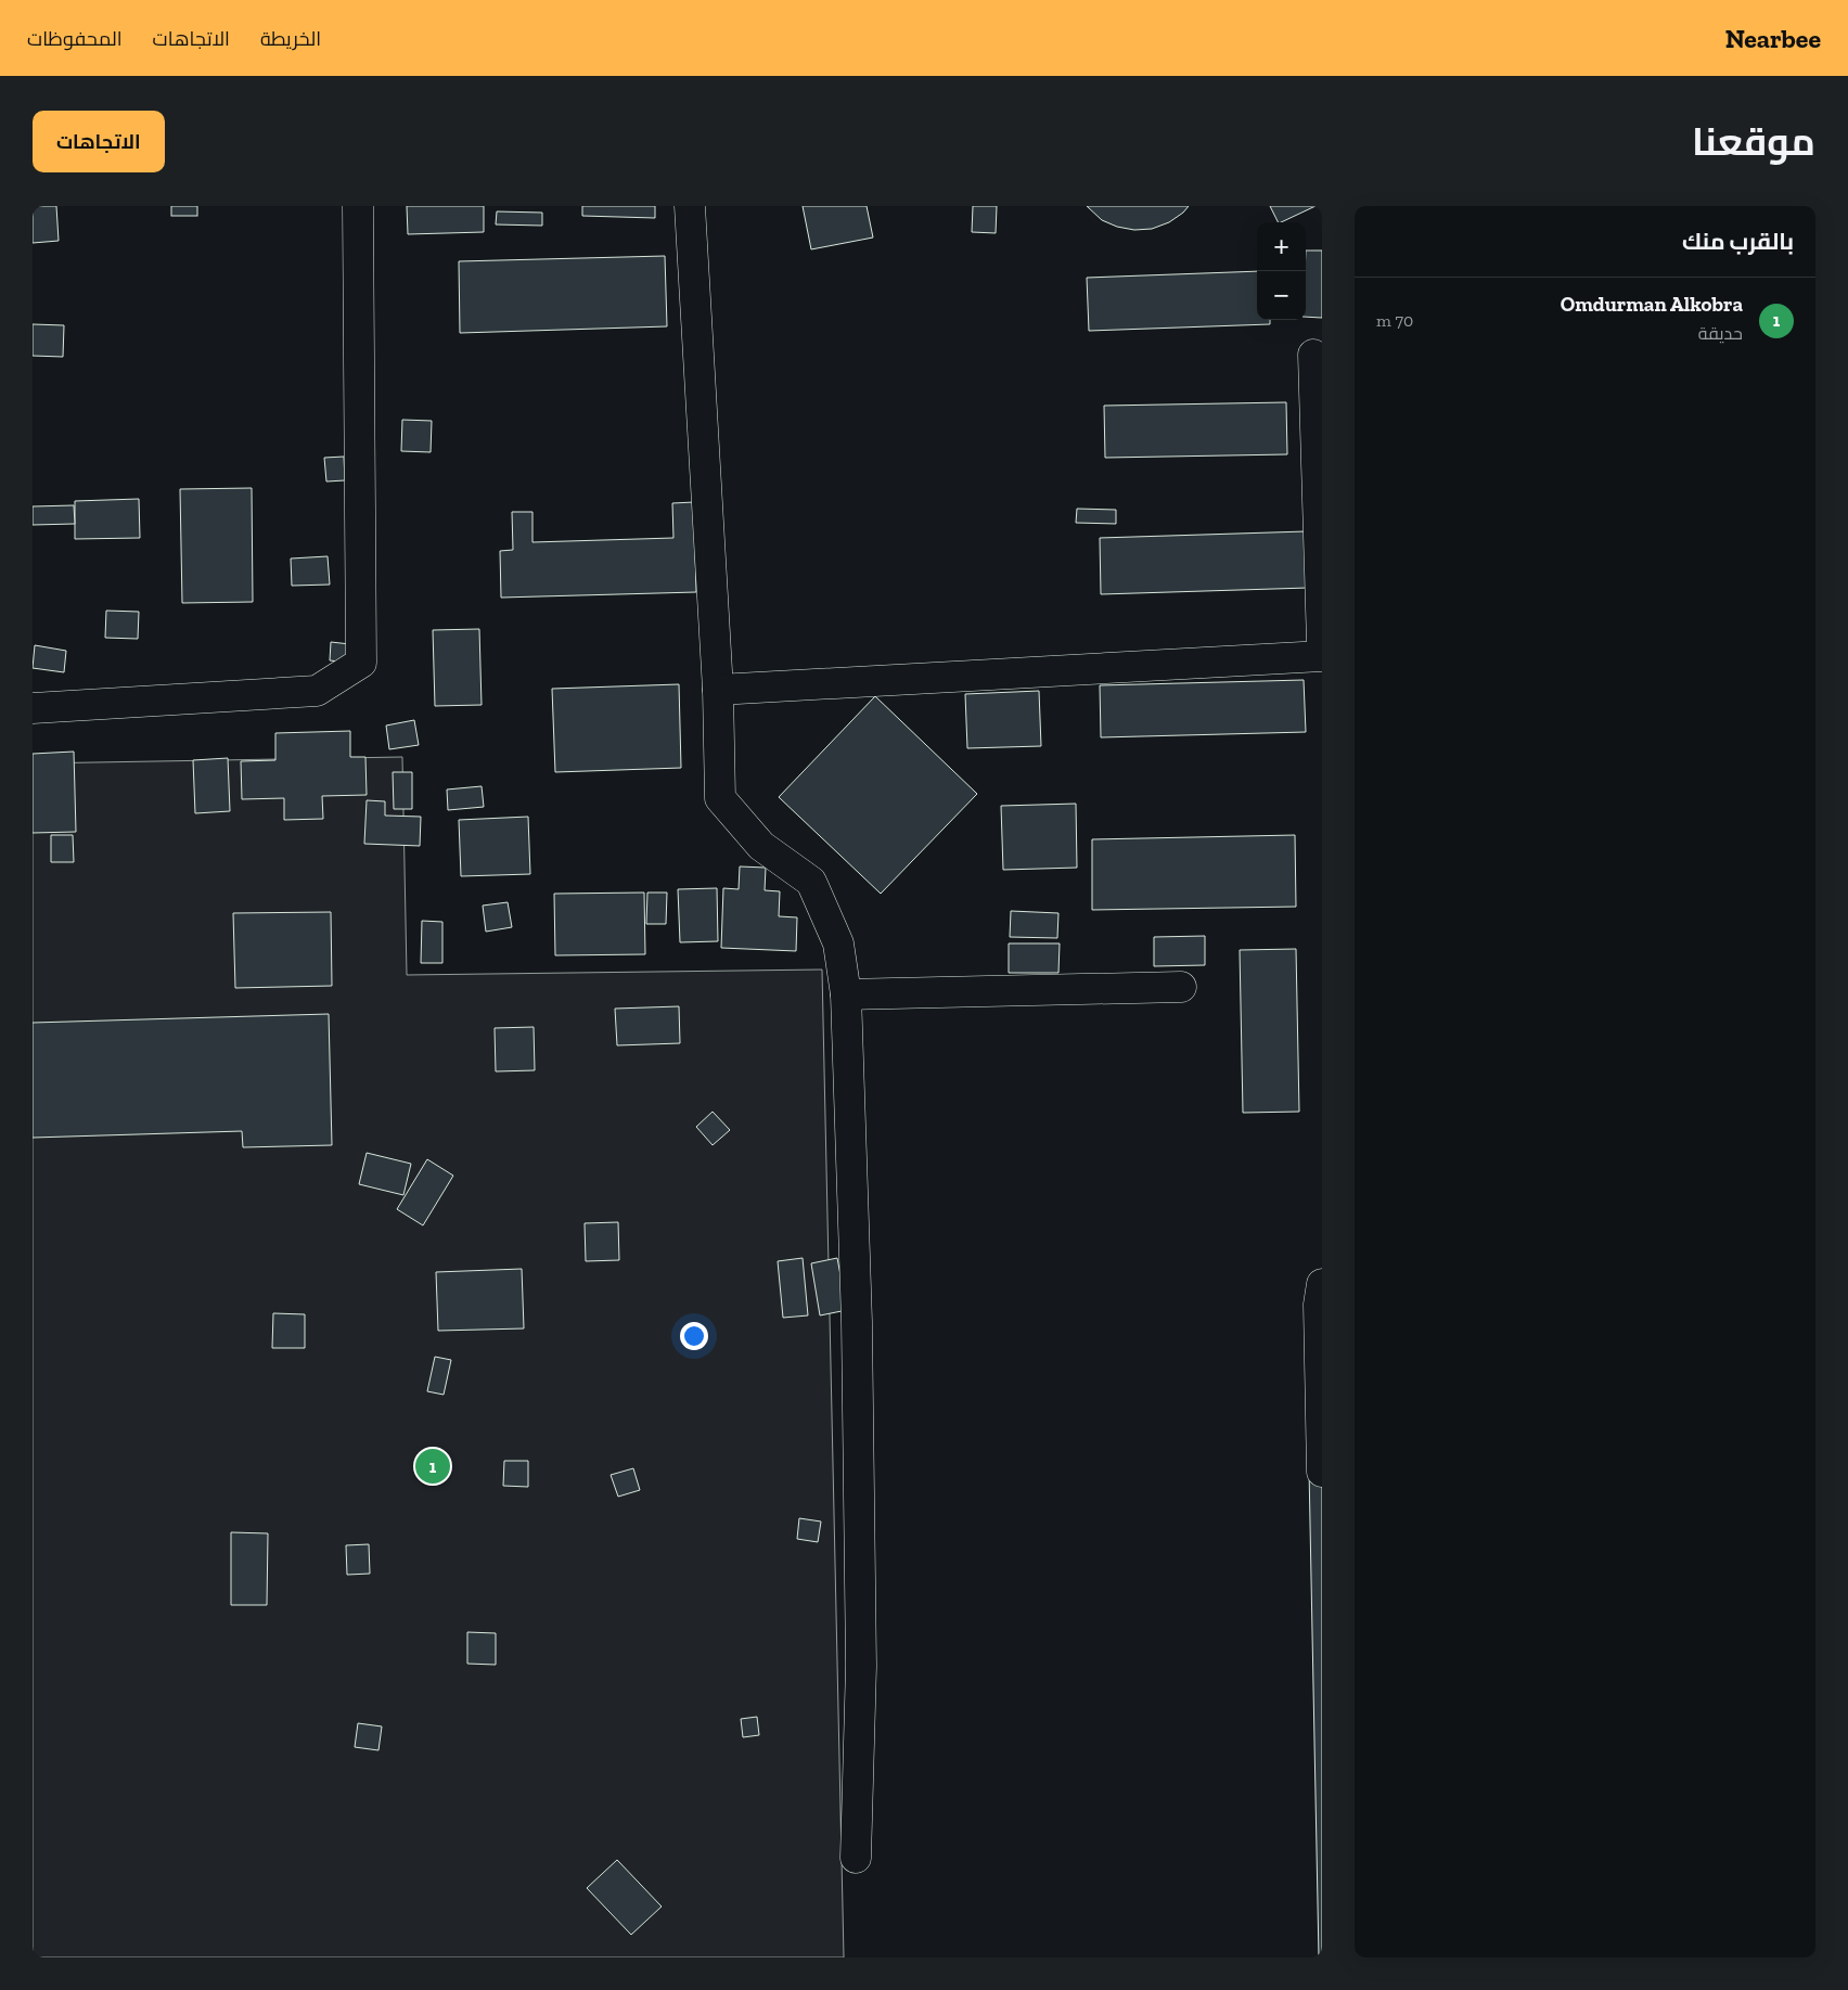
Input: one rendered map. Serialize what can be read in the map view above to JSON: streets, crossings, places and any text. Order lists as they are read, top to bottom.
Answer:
{
  "page": {
    "header": "Nearbee",
    "nav": ["الخريطة", "الاتجاهات", "المحفوظات"],
    "title": "موقعنا",
    "buttons": "الاتجاهات",
    "heading": "بالقرب منك",
    "map_buttons": ["+", "−"],
    "list": [
      {
        "mark": "1",
        "name": "Omdurman Alkobra",
        "note": "حديقة",
        "value": "70 m"
      }
    ],
    "pins": "1"
  }
}
